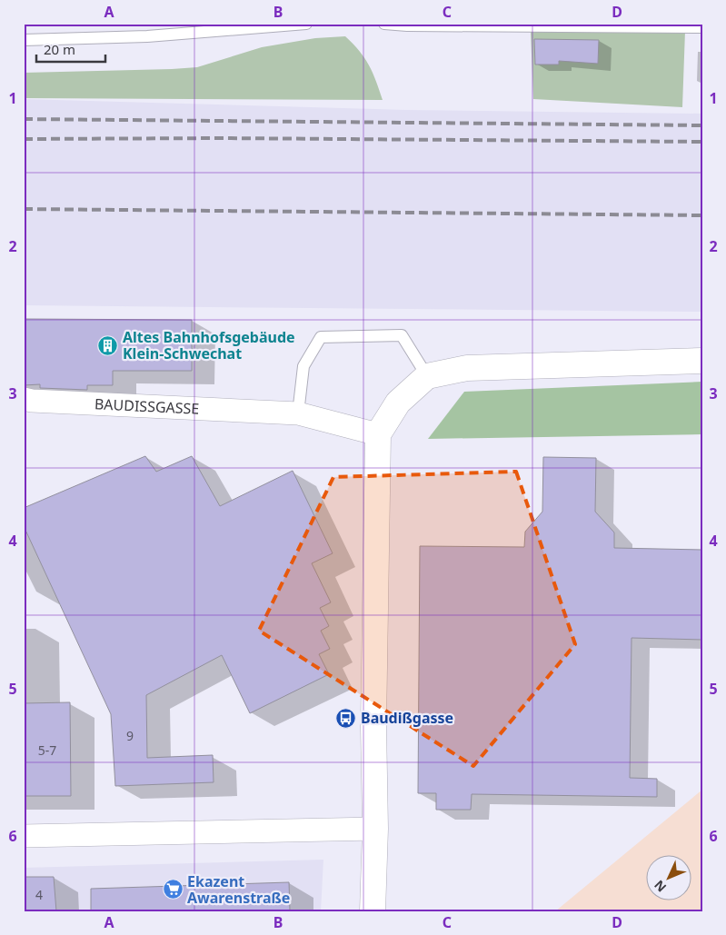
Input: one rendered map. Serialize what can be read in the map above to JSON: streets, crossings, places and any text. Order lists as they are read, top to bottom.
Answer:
{
  "streets": {
    "street": ["BAUDISSGASSE"]
  },
  "places": {
    "building": ["Altes Bahnhofsgebäude Klein-Schwechat"],
    "bus stop": ["Baudißgasse"],
    "supermarket": ["Ekazent Awarenstraße"]
  },
  "house_numbers": ["9", "5-7", "4"],
  "scale_bar": "20 m",
  "north": "bottom left",
  "grid": {
    "columns": [
      "A",
      "B",
      "C",
      "D"
    ],
    "rows": [
      "1",
      "2",
      "3",
      "4",
      "5",
      "6"
    ]
  }
}
